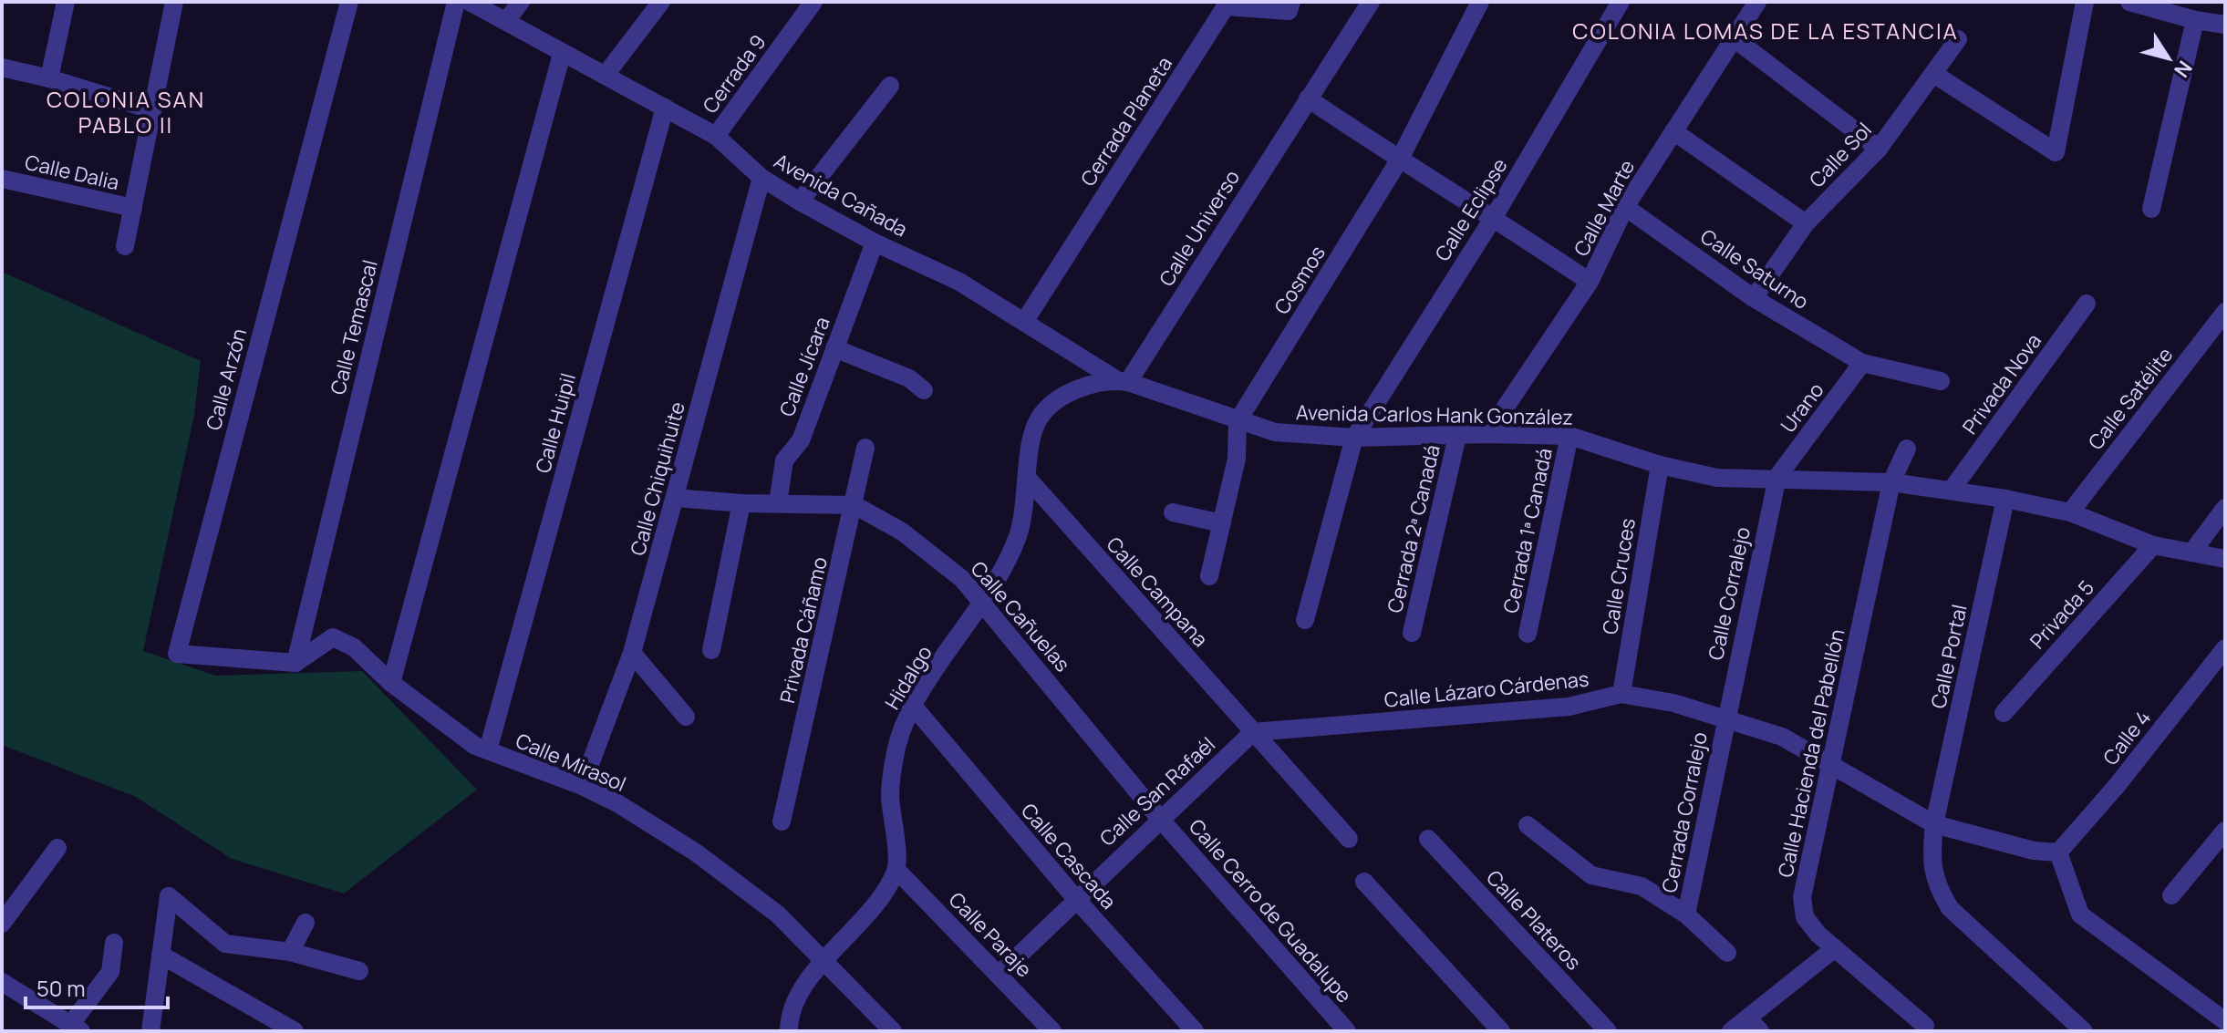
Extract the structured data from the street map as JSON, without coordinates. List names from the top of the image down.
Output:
{
  "streets": {
    "street": [
      "Cerrada 9",
      "Cerrada Planeta",
      "Calle Sol",
      "Calle Dalia",
      "Avenida Cañada",
      "Calle Marte",
      "Calle Eclipse",
      "Calle Universo",
      "Calle Saturno",
      "Cosmos",
      "Calle Temascal",
      "Calle Jícara",
      "Calle Arzón",
      "Privada Nova",
      "Calle Satélite",
      "Urano",
      "Avenida Carlos Hank González",
      "Calle Huipil",
      "Calle Chiquihuite",
      "Cerrada 2ª Canadá",
      "Cerrada 1ª Canadá",
      "Calle Cruces",
      "Calle Campana",
      "Calle Corralejo",
      "Privada 5",
      "Calle Cañuelas",
      "Privada Cáñamo",
      "Calle Portal",
      "Hidalgo",
      "Calle Lázaro Cárdenas",
      "Calle 4",
      "Calle Hacienda del Pabellón",
      "Calle Mirasol",
      "Calle San Rafaél",
      "Cerrada Corralejo",
      "Calle Cascada",
      "Calle Cerro de Guadalupe",
      "Calle Plateros",
      "Calle Paraje"
    ]
  },
  "crossings": [
    ["Cerrada 9", "Avenida Cañada"],
    ["Cerrada Planeta", "Avenida Cañada"],
    ["Calle Sol", "Calle Saturno"],
    ["Avenida Cañada", "Calle Universo"],
    ["Avenida Cañada", "Calle Jícara"],
    ["Avenida Cañada", "Avenida Carlos Hank González"],
    ["Avenida Cañada", "Calle Huipil"],
    ["Avenida Cañada", "Calle Chiquihuite"],
    ["Avenida Cañada", "Hidalgo"],
    ["Calle Marte", "Calle Saturno"],
    ["Calle Marte", "Avenida Carlos Hank González"],
    ["Calle Eclipse", "Avenida Carlos Hank González"],
    ["Calle Universo", "Avenida Carlos Hank González"],
    ["Calle Universo", "Hidalgo"],
    ["Calle Saturno", "Urano"],
    ["Cosmos", "Avenida Carlos Hank González"],
    ["Calle Temascal", "Calle Arzón"],
    ["Calle Temascal", "Calle Mirasol"],
    ["Calle Jícara", "Calle Cañuelas"],
    ["Calle Arzón", "Calle Mirasol"],
    ["Privada Nova", "Avenida Carlos Hank González"],
    ["Calle Satélite", "Avenida Carlos Hank González"],
    ["Urano", "Avenida Carlos Hank González"],
    ["Urano", "Calle Corralejo"],
    ["Avenida Carlos Hank González", "Cerrada 2ª Canadá"],
    ["Avenida Carlos Hank González", "Cerrada 1ª Canadá"],
    ["Avenida Carlos Hank González", "Calle Cruces"],
    ["Avenida Carlos Hank González", "Calle Corralejo"],
    ["Avenida Carlos Hank González", "Privada 5"],
    ["Avenida Carlos Hank González", "Calle Portal"],
    ["Avenida Carlos Hank González", "Hidalgo"],
    ["Avenida Carlos Hank González", "Calle Hacienda del Pabellón"],
    ["Calle Huipil", "Calle Mirasol"],
    ["Calle Chiquihuite", "Calle Cañuelas"],
    ["Calle Chiquihuite", "Calle Mirasol"],
    ["Calle Cruces", "Calle Lázaro Cárdenas"],
    ["Calle Campana", "Hidalgo"],
    ["Calle Campana", "Calle Lázaro Cárdenas"],
    ["Calle Campana", "Calle San Rafaél"],
    ["Calle Corralejo", "Calle Lázaro Cárdenas"],
    ["Calle Corralejo", "Cerrada Corralejo"],
    ["Calle Cañuelas", "Privada Cáñamo"],
    ["Calle Cañuelas", "Hidalgo"],
    ["Calle Cañuelas", "Calle San Rafaél"],
    ["Calle Cañuelas", "Calle Cerro de Guadalupe"],
    ["Calle Portal", "Calle Lázaro Cárdenas"],
    ["Hidalgo", "Calle Cascada"],
    ["Hidalgo", "Calle Paraje"],
    ["Calle Lázaro Cárdenas", "Calle 4"],
    ["Calle Lázaro Cárdenas", "Calle Hacienda del Pabellón"],
    ["Calle Lázaro Cárdenas", "Calle San Rafaél"],
    ["Calle Lázaro Cárdenas", "Cerrada Corralejo"],
    ["Calle San Rafaél", "Calle Cascada"],
    ["Calle San Rafaél", "Calle Cerro de Guadalupe"],
    ["Calle San Rafaél", "Calle Paraje"]
  ],
  "districts": ["COLONIA LOMAS DE LA ESTANCIA", "COLONIA SAN PABLO II"],
  "scale_bar": "50 m",
  "north": "bottom right"
}
